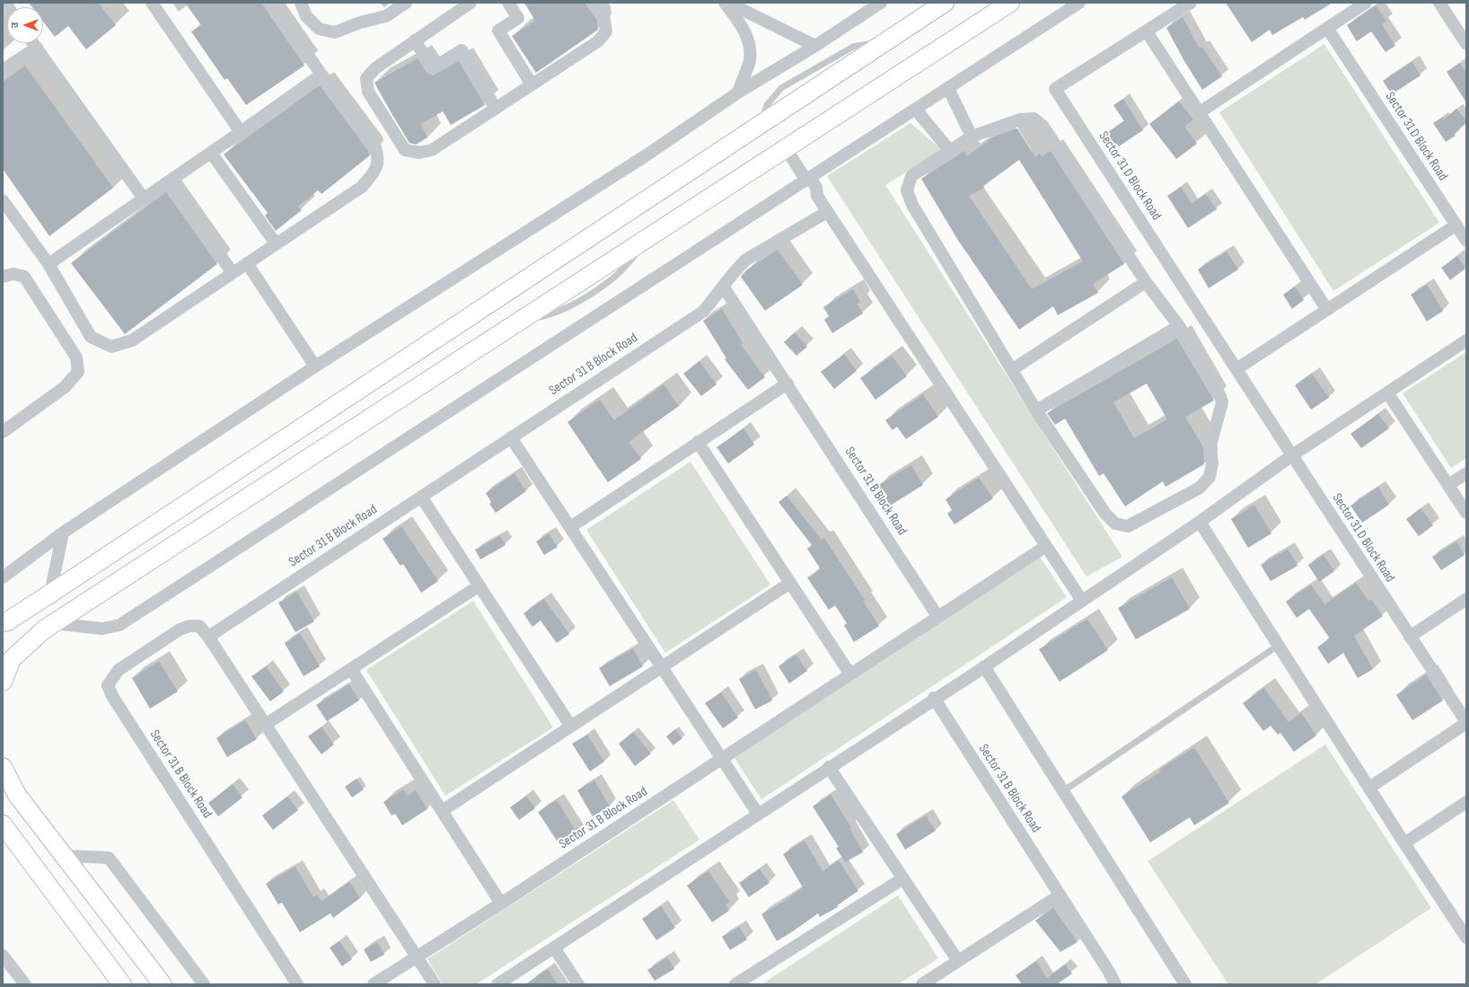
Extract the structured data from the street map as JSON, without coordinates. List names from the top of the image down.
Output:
{
  "streets": {
    "street": ["Sector 31 D Block Road", "Sector 31 B Block Road"]
  },
  "north": "left"
}
